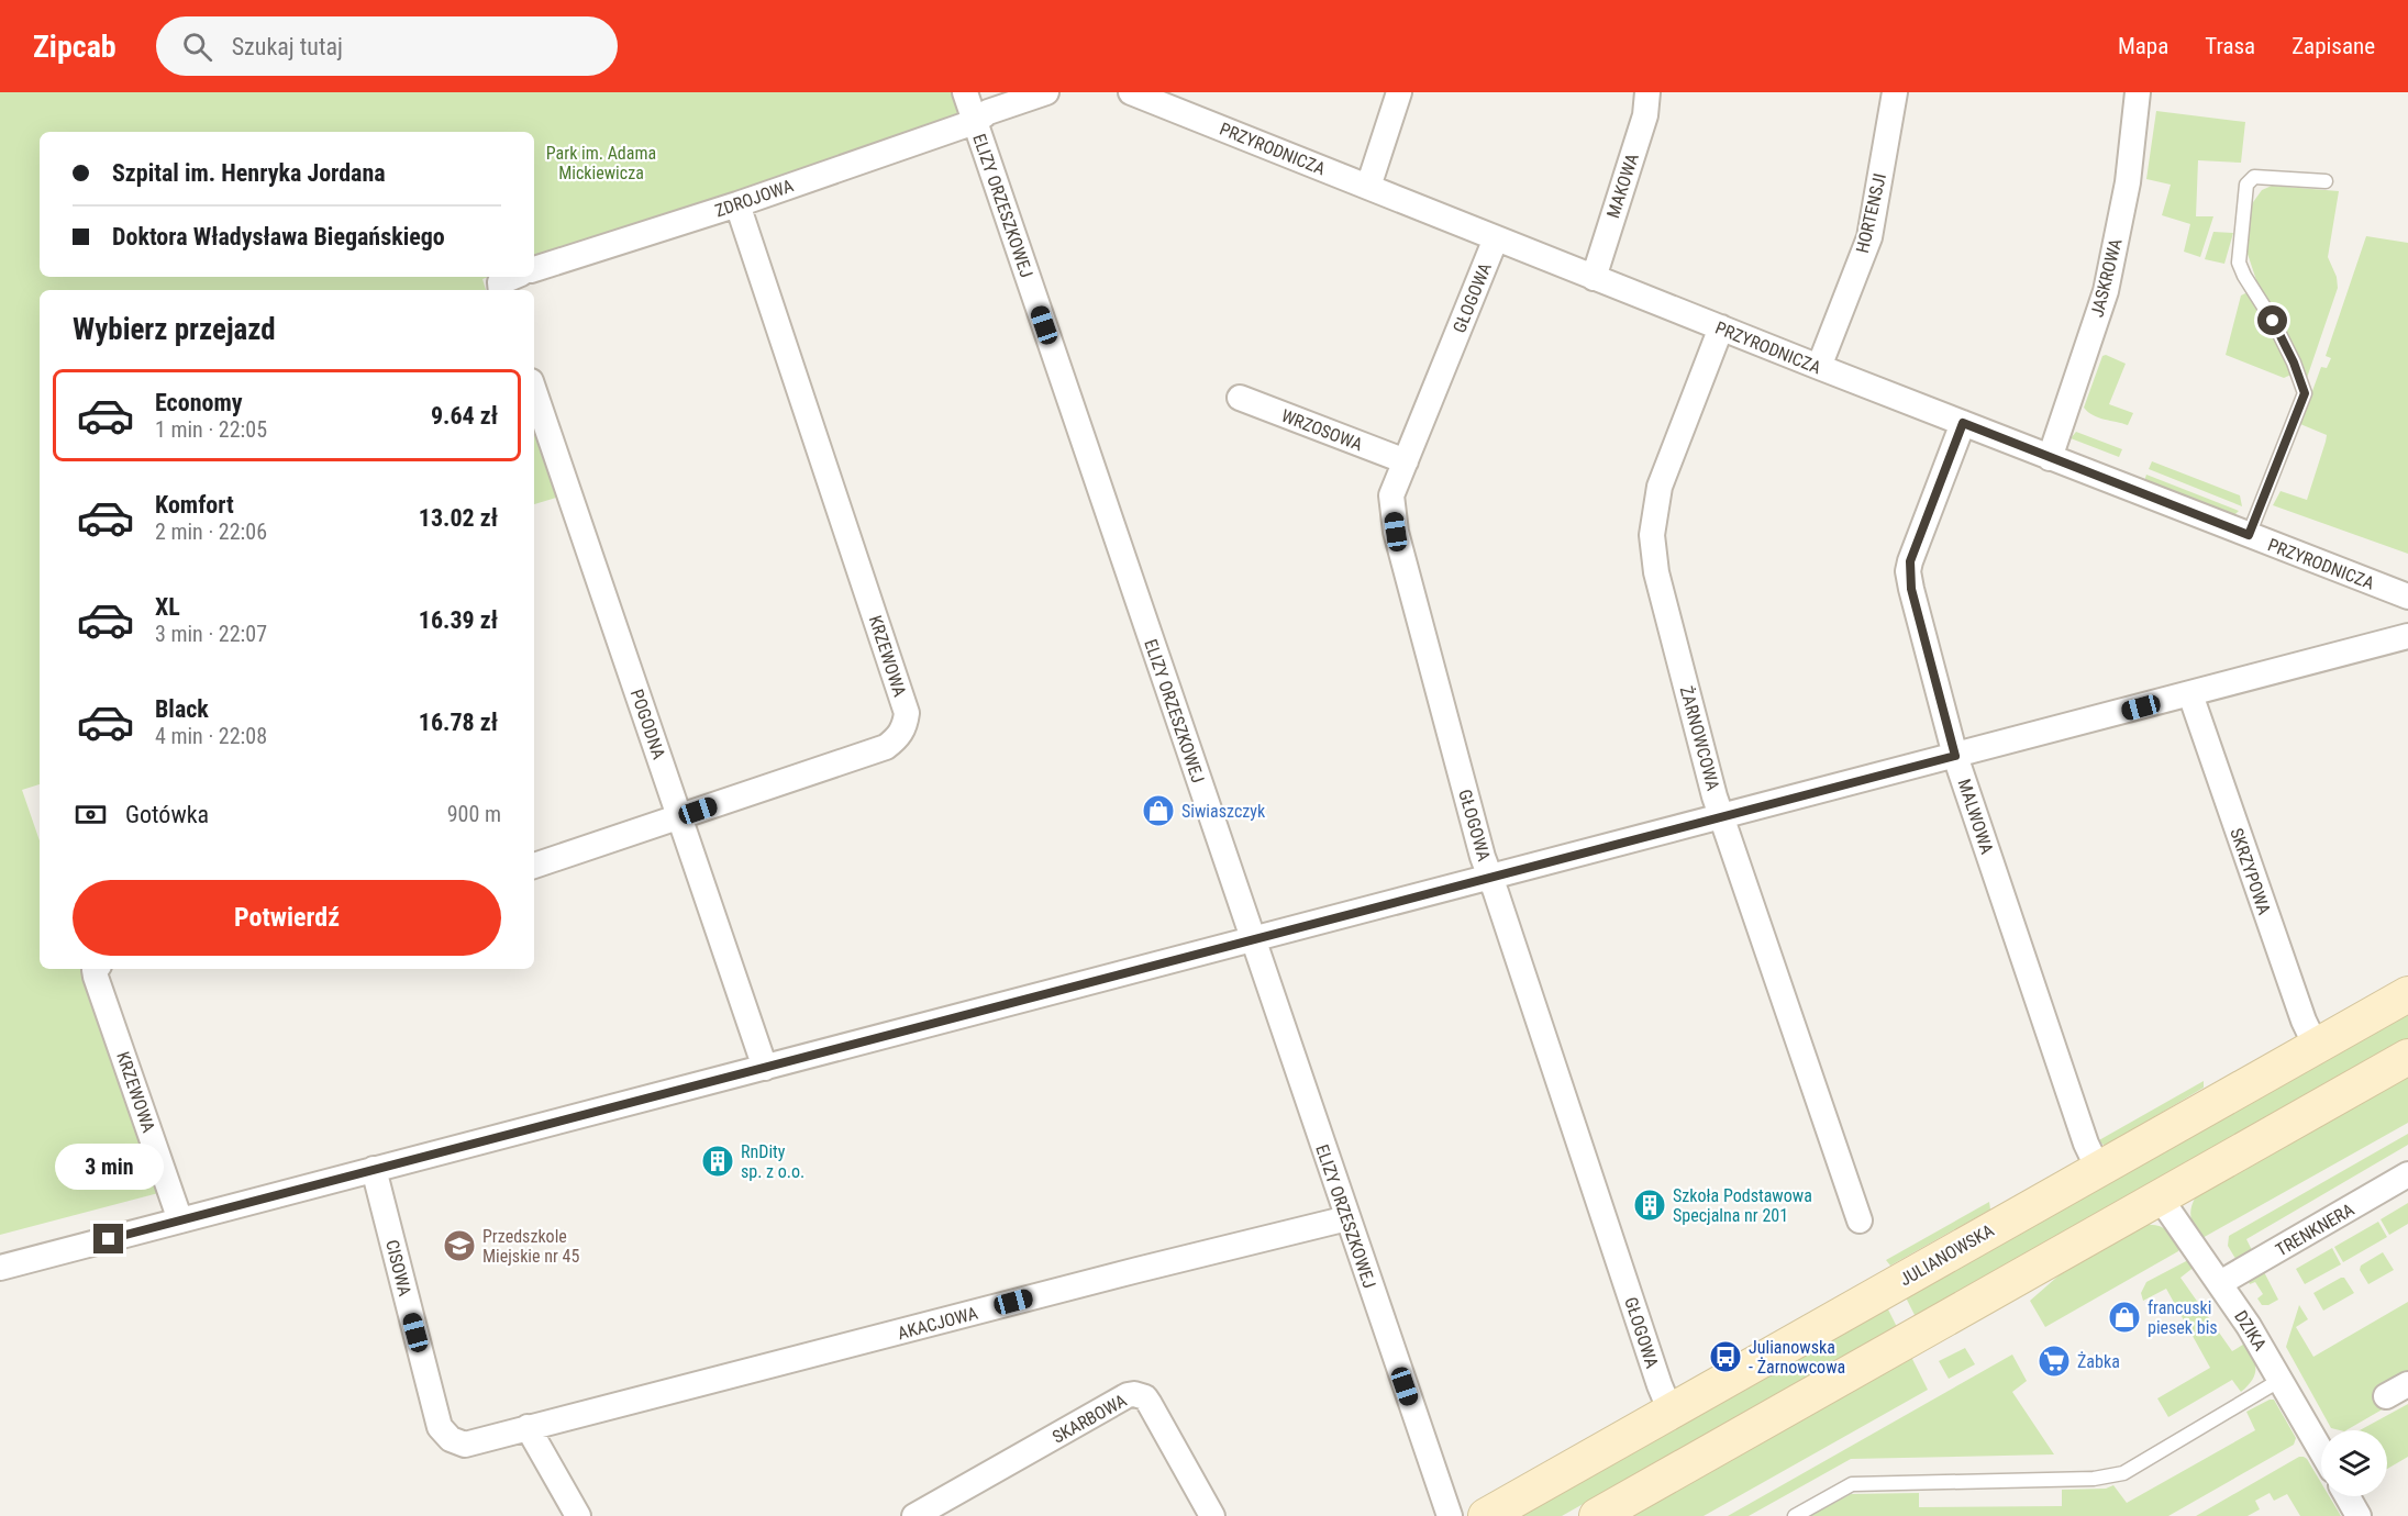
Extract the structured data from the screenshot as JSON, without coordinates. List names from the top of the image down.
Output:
{
  "streets": {
    "main road": ["JULIANOWSKA"],
    "street": [
      "PRZYRODNICZA",
      "MAKOWA",
      "ZDROJOWA",
      "ELIZY ORZESZKOWEJ",
      "HORTENSJI",
      "JASKROWA",
      "GŁOGOWA",
      "WRZOSOWA",
      "KRZEWOWA",
      "POGODNA",
      "ŻARNOWCOWA",
      "MALWOWA",
      "SKRZYPOWA",
      "TRENKNERA",
      "CISOWA",
      "AKACJOWA",
      "DZIKA",
      "SKARBOWA"
    ]
  },
  "crossings": [
    ["PRZYRODNICZA", "MAKOWA"],
    ["PRZYRODNICZA", "HORTENSJI"],
    ["PRZYRODNICZA", "JASKROWA"],
    ["PRZYRODNICZA", "GŁOGOWA"],
    ["PRZYRODNICZA", "ŻARNOWCOWA"],
    ["PRZYRODNICZA", "MALWOWA"],
    ["ZDROJOWA", "ELIZY ORZESZKOWEJ"],
    ["ZDROJOWA", "KRZEWOWA"],
    ["ELIZY ORZESZKOWEJ", "AKACJOWA"],
    ["GŁOGOWA", "WRZOSOWA"],
    ["GŁOGOWA", "JULIANOWSKA"],
    ["KRZEWOWA", "POGODNA"],
    ["MALWOWA", "JULIANOWSKA"],
    ["SKRZYPOWA", "JULIANOWSKA"],
    ["TRENKNERA", "DZIKA"],
    ["CISOWA", "AKACJOWA"]
  ],
  "parks": ["Park im. Adama Mickiewicza"],
  "places": {
    "shop": ["Siwiaszczyk", "francuski piesek bis"],
    "building": ["RnDity sp. z o.o.", "Szkoła Podstawowa Specjalna nr 201"],
    "school or university": ["Przedszkole Miejskie nr 45"],
    "bus stop": ["Julianowska - Żarnowcowa"],
    "supermarket": ["Żabka"]
  },
  "page": {
    "header": "Zipcab",
    "search": "Szukaj tutaj",
    "nav": ["Mapa", "Trasa", "Zapisane"],
    "banner": ["Szpital im. Henryka Jordana", "Doktora Władysława Biegańskiego"],
    "heading": "Wybierz przejazd",
    "list": [
      {
        "name": "Economy",
        "note": "1 min · 22:05",
        "value": "9.64 zł"
      },
      {
        "name": "Komfort",
        "note": "2 min · 22:06",
        "value": "13.02 zł"
      },
      {
        "name": "XL",
        "note": "3 min · 22:07",
        "value": "16.39 zł"
      },
      {
        "name": "Black",
        "note": "4 min · 22:08",
        "value": "16.78 zł"
      }
    ],
    "pay": ["Gotówka", "900 m"],
    "buttons": "Potwierdź",
    "bubble": "3 min"
  }
}
